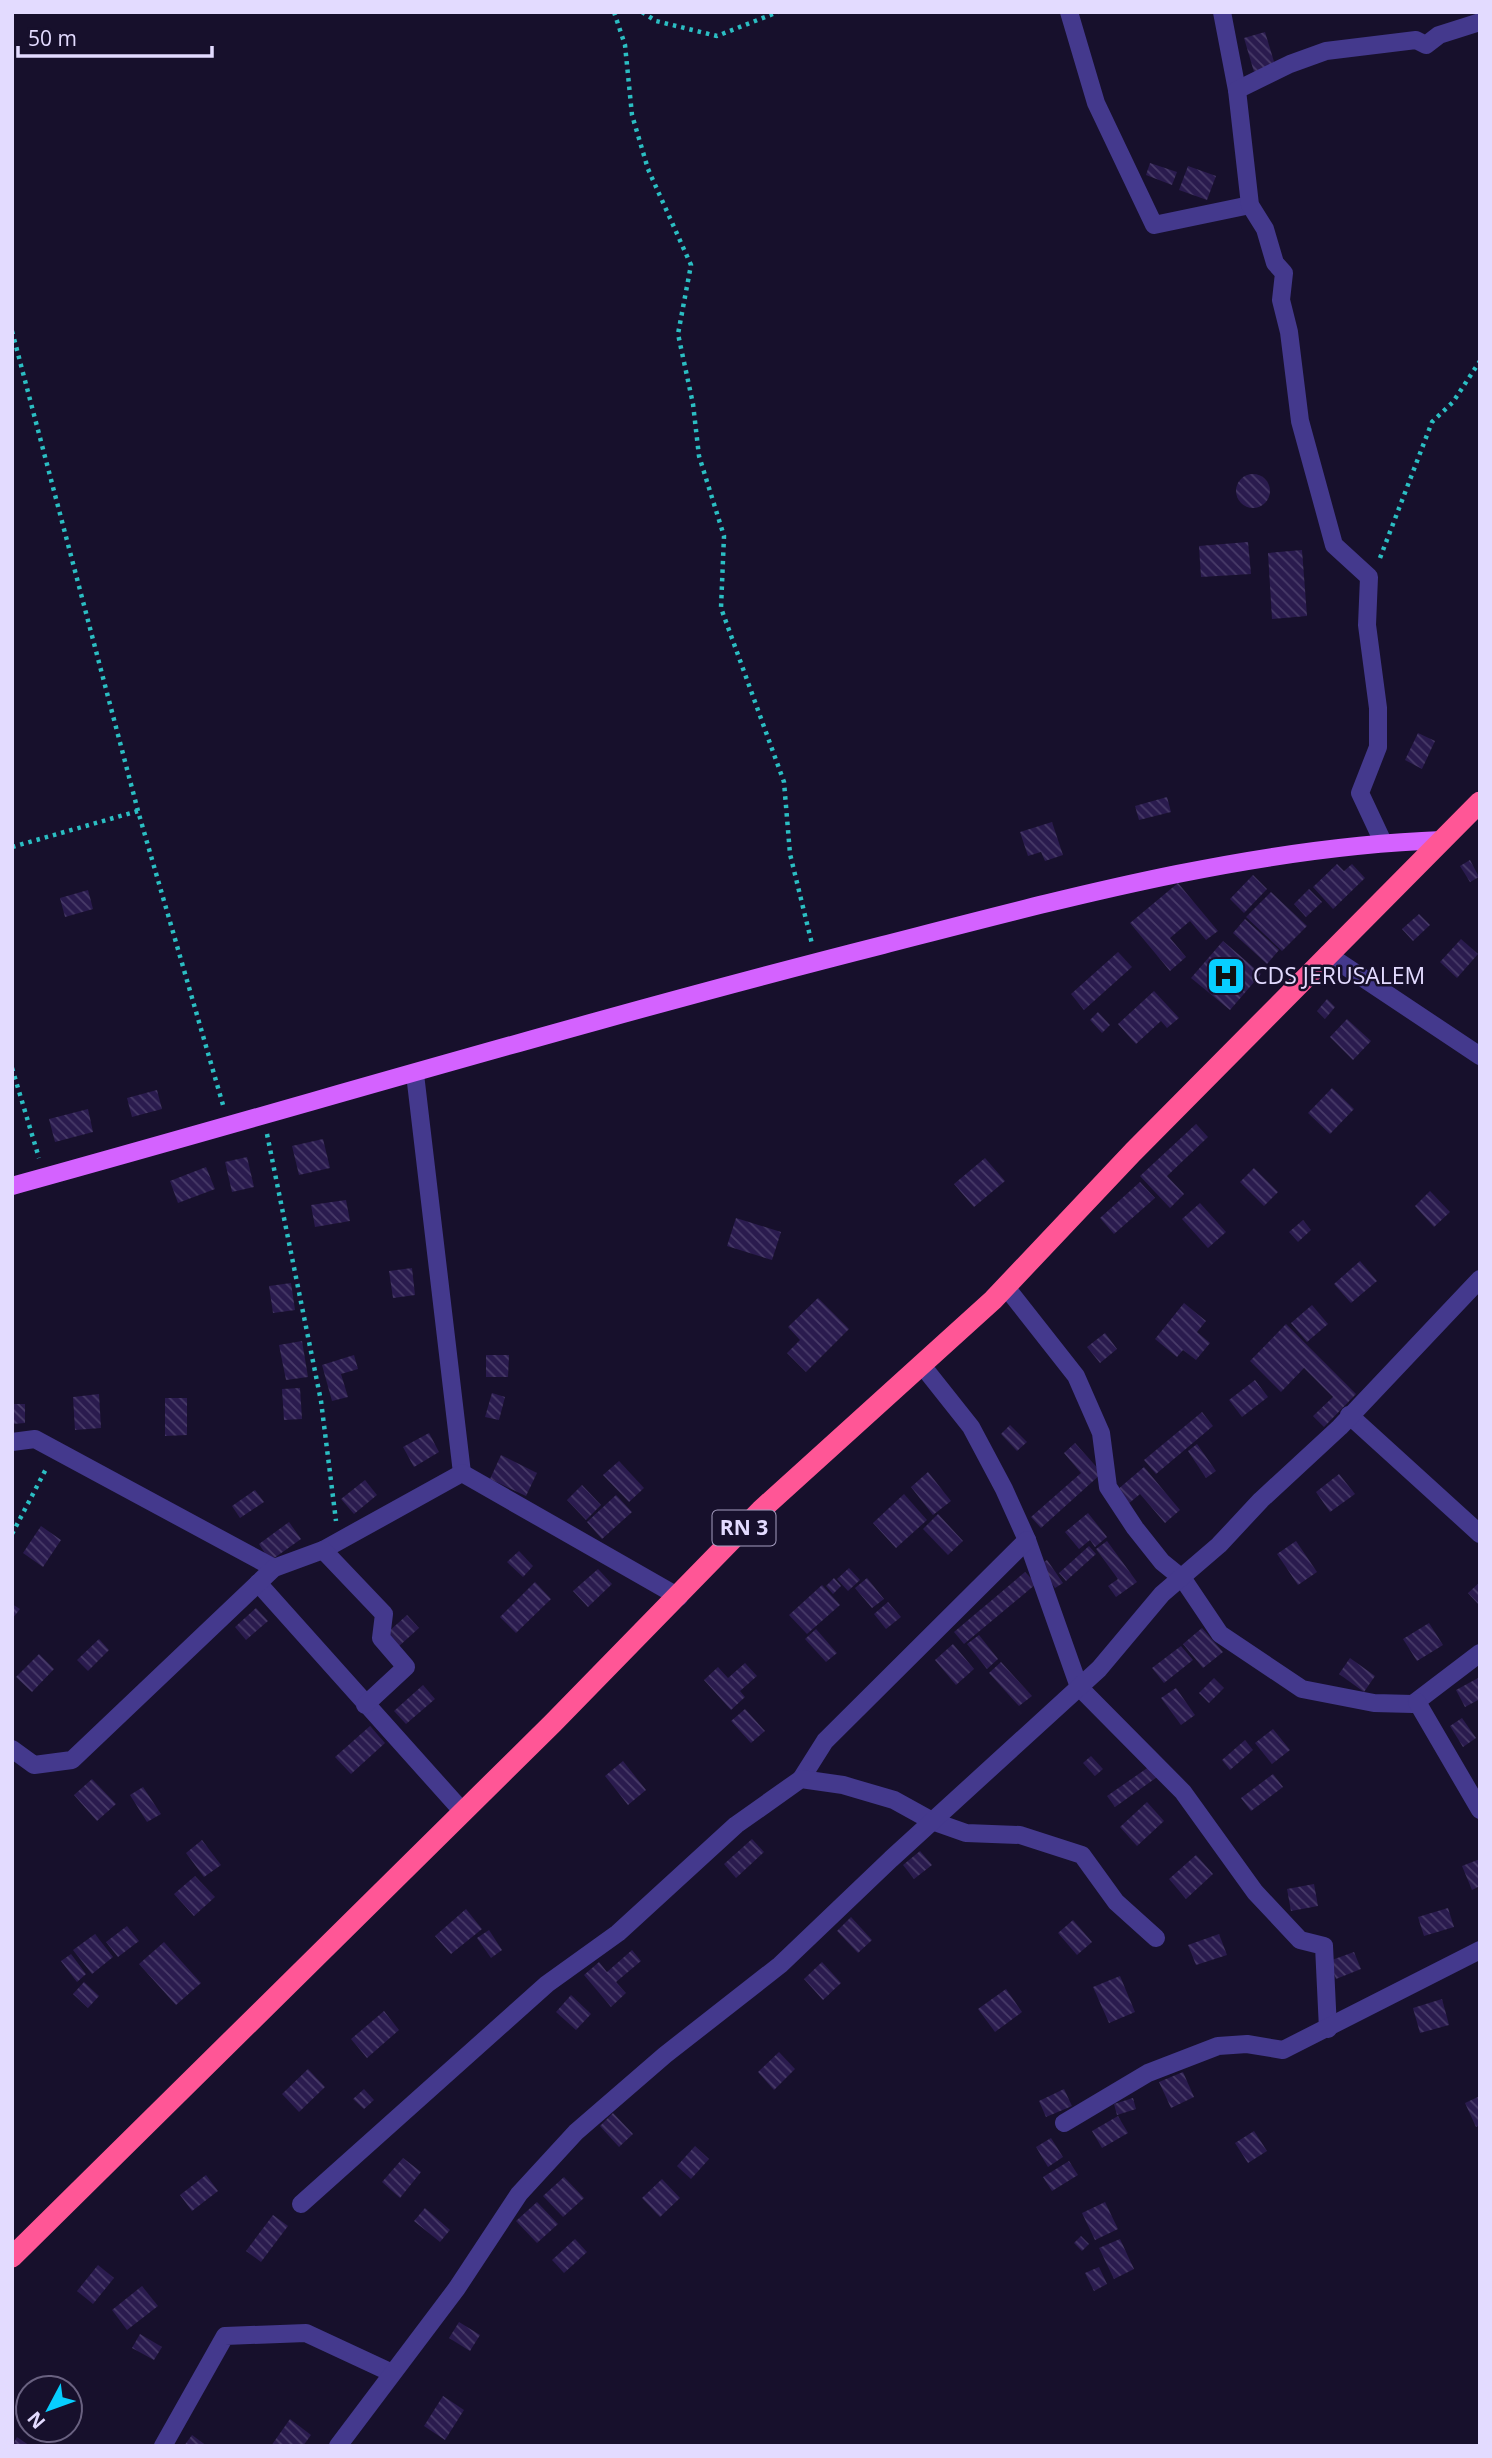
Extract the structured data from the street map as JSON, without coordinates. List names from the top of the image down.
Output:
{
  "streets": {
    "highway": ["RN 3"]
  },
  "places": {
    "hospital": ["CDS JERUSALEM"]
  },
  "scale_bar": "50 m",
  "north": "bottom left"
}
